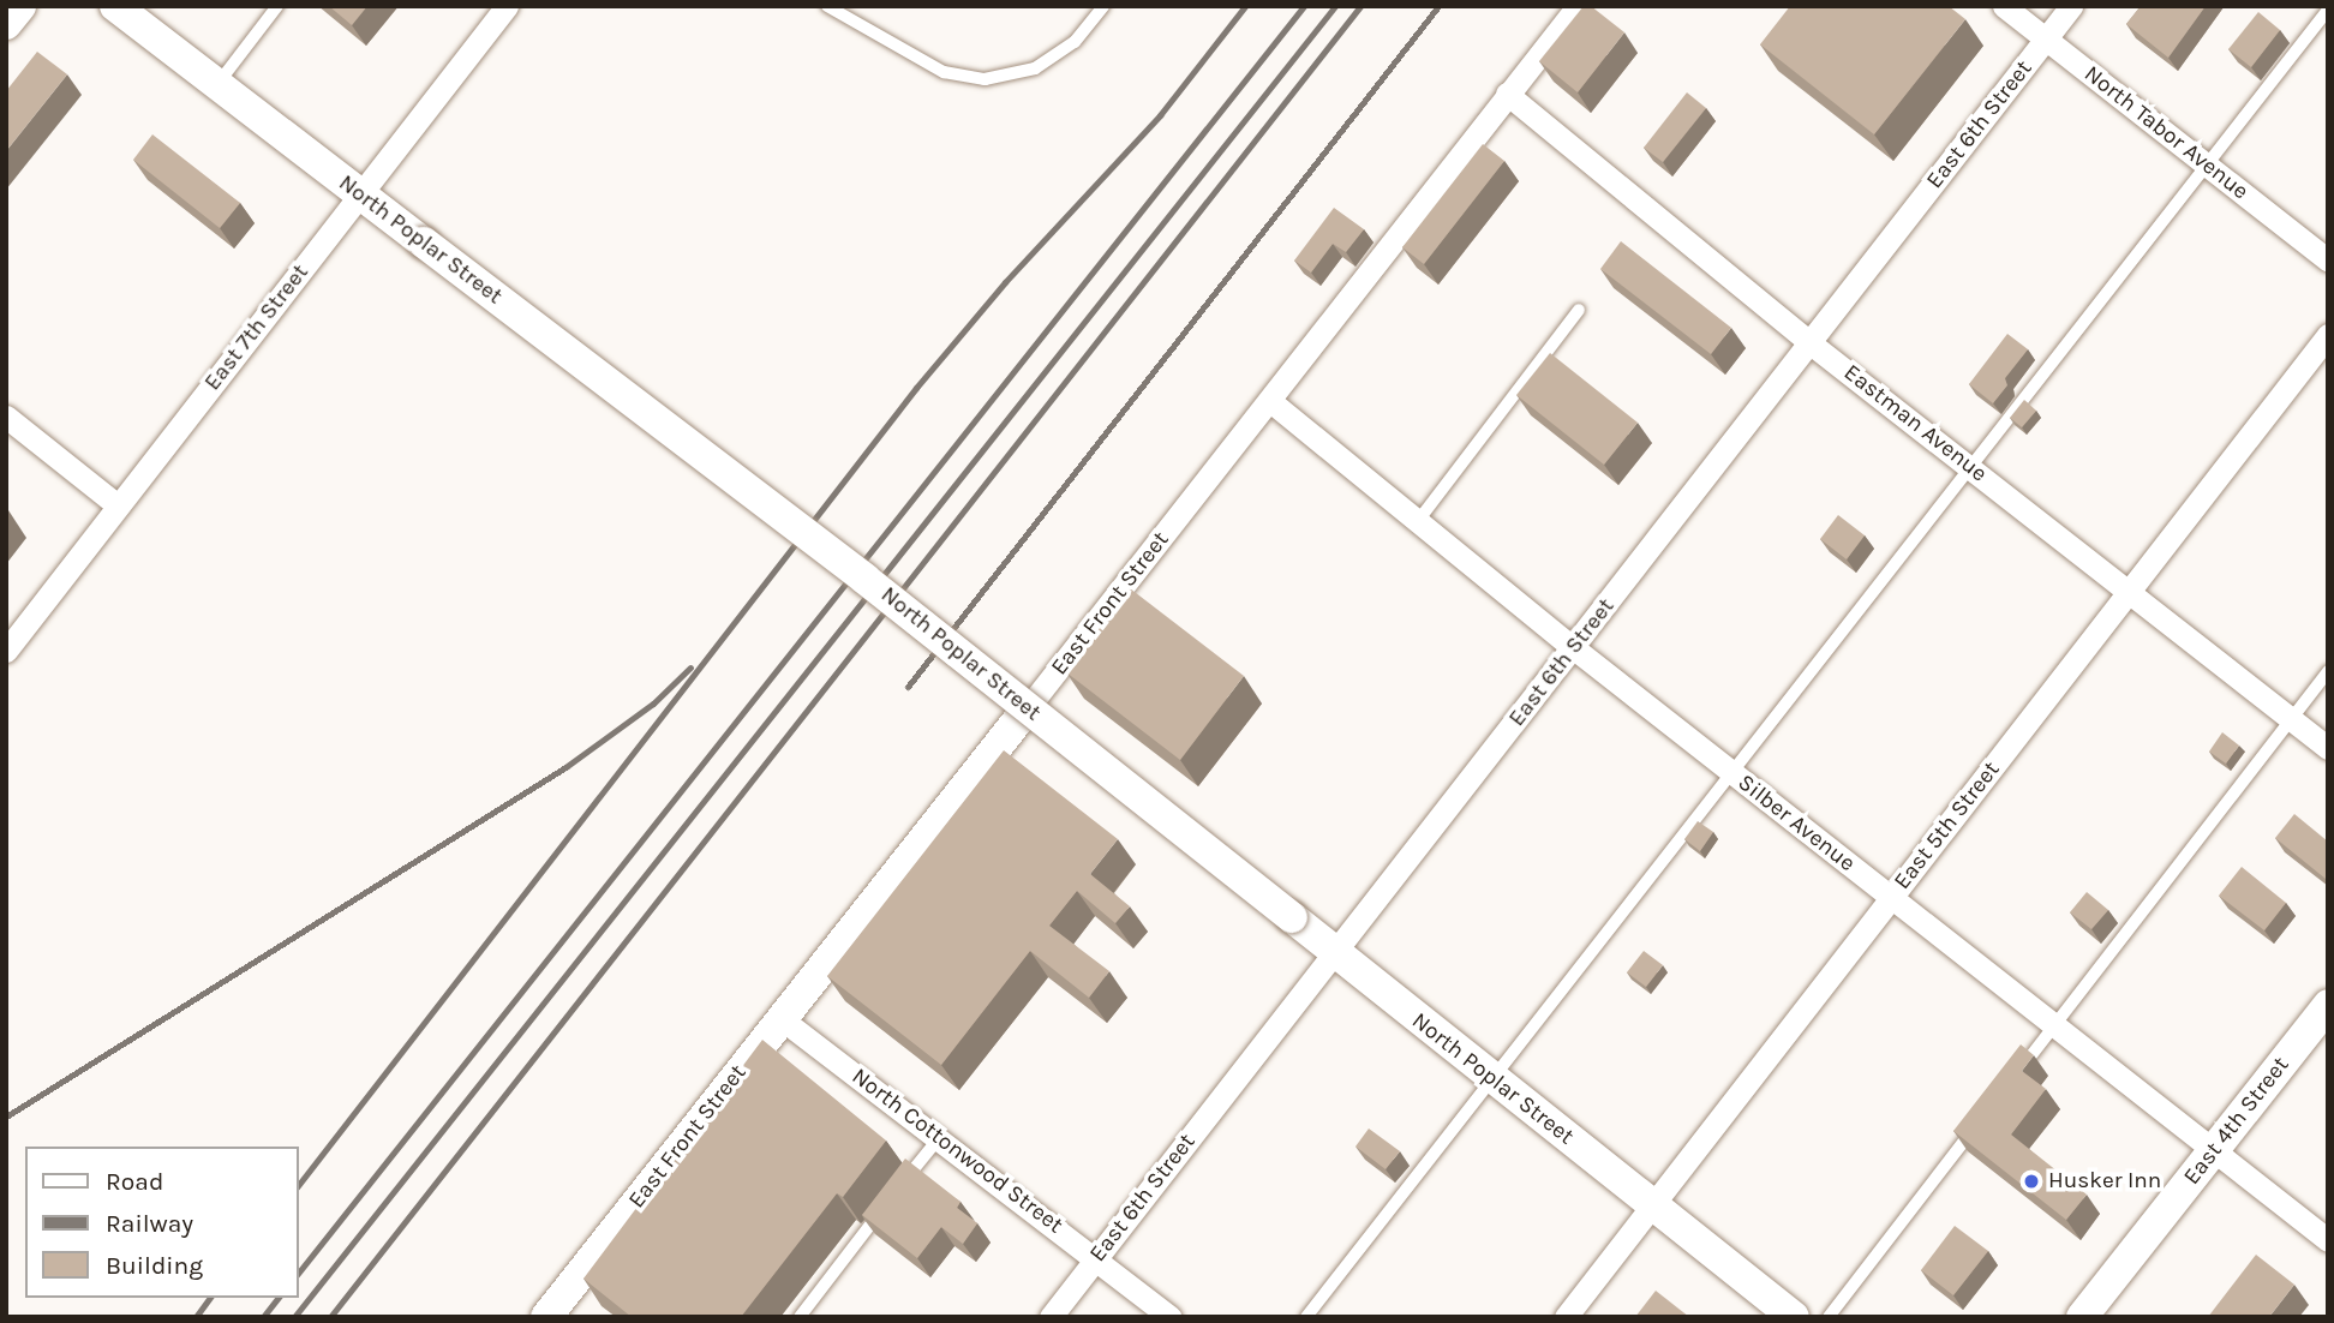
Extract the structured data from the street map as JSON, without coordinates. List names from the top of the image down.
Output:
{
  "streets": {
    "main road": ["North Poplar Street", "East Front Street", "East 4th Street"],
    "street": [
      "East 6th Street",
      "North Tabor Avenue",
      "East 7th Street",
      "Eastman Avenue",
      "Silber Avenue",
      "East 5th Street",
      "North Cottonwood Street"
    ]
  },
  "crossings": [
    ["East 6th Street", "North Tabor Avenue"],
    ["East 6th Street", "North Poplar Street"],
    ["East 6th Street", "Eastman Avenue"],
    ["East 6th Street", "Silber Avenue"],
    ["East 6th Street", "North Cottonwood Street"],
    ["North Poplar Street", "East 7th Street"],
    ["North Poplar Street", "East 5th Street"],
    ["Eastman Avenue", "East Front Street"],
    ["Eastman Avenue", "East 5th Street"],
    ["East Front Street", "Silber Avenue"],
    ["East Front Street", "North Cottonwood Street"],
    ["Silber Avenue", "East 5th Street"],
    ["Silber Avenue", "East 4th Street"]
  ],
  "places": ["Husker Inn"],
  "legend": ["Road", "Railway", "Building"]
}
